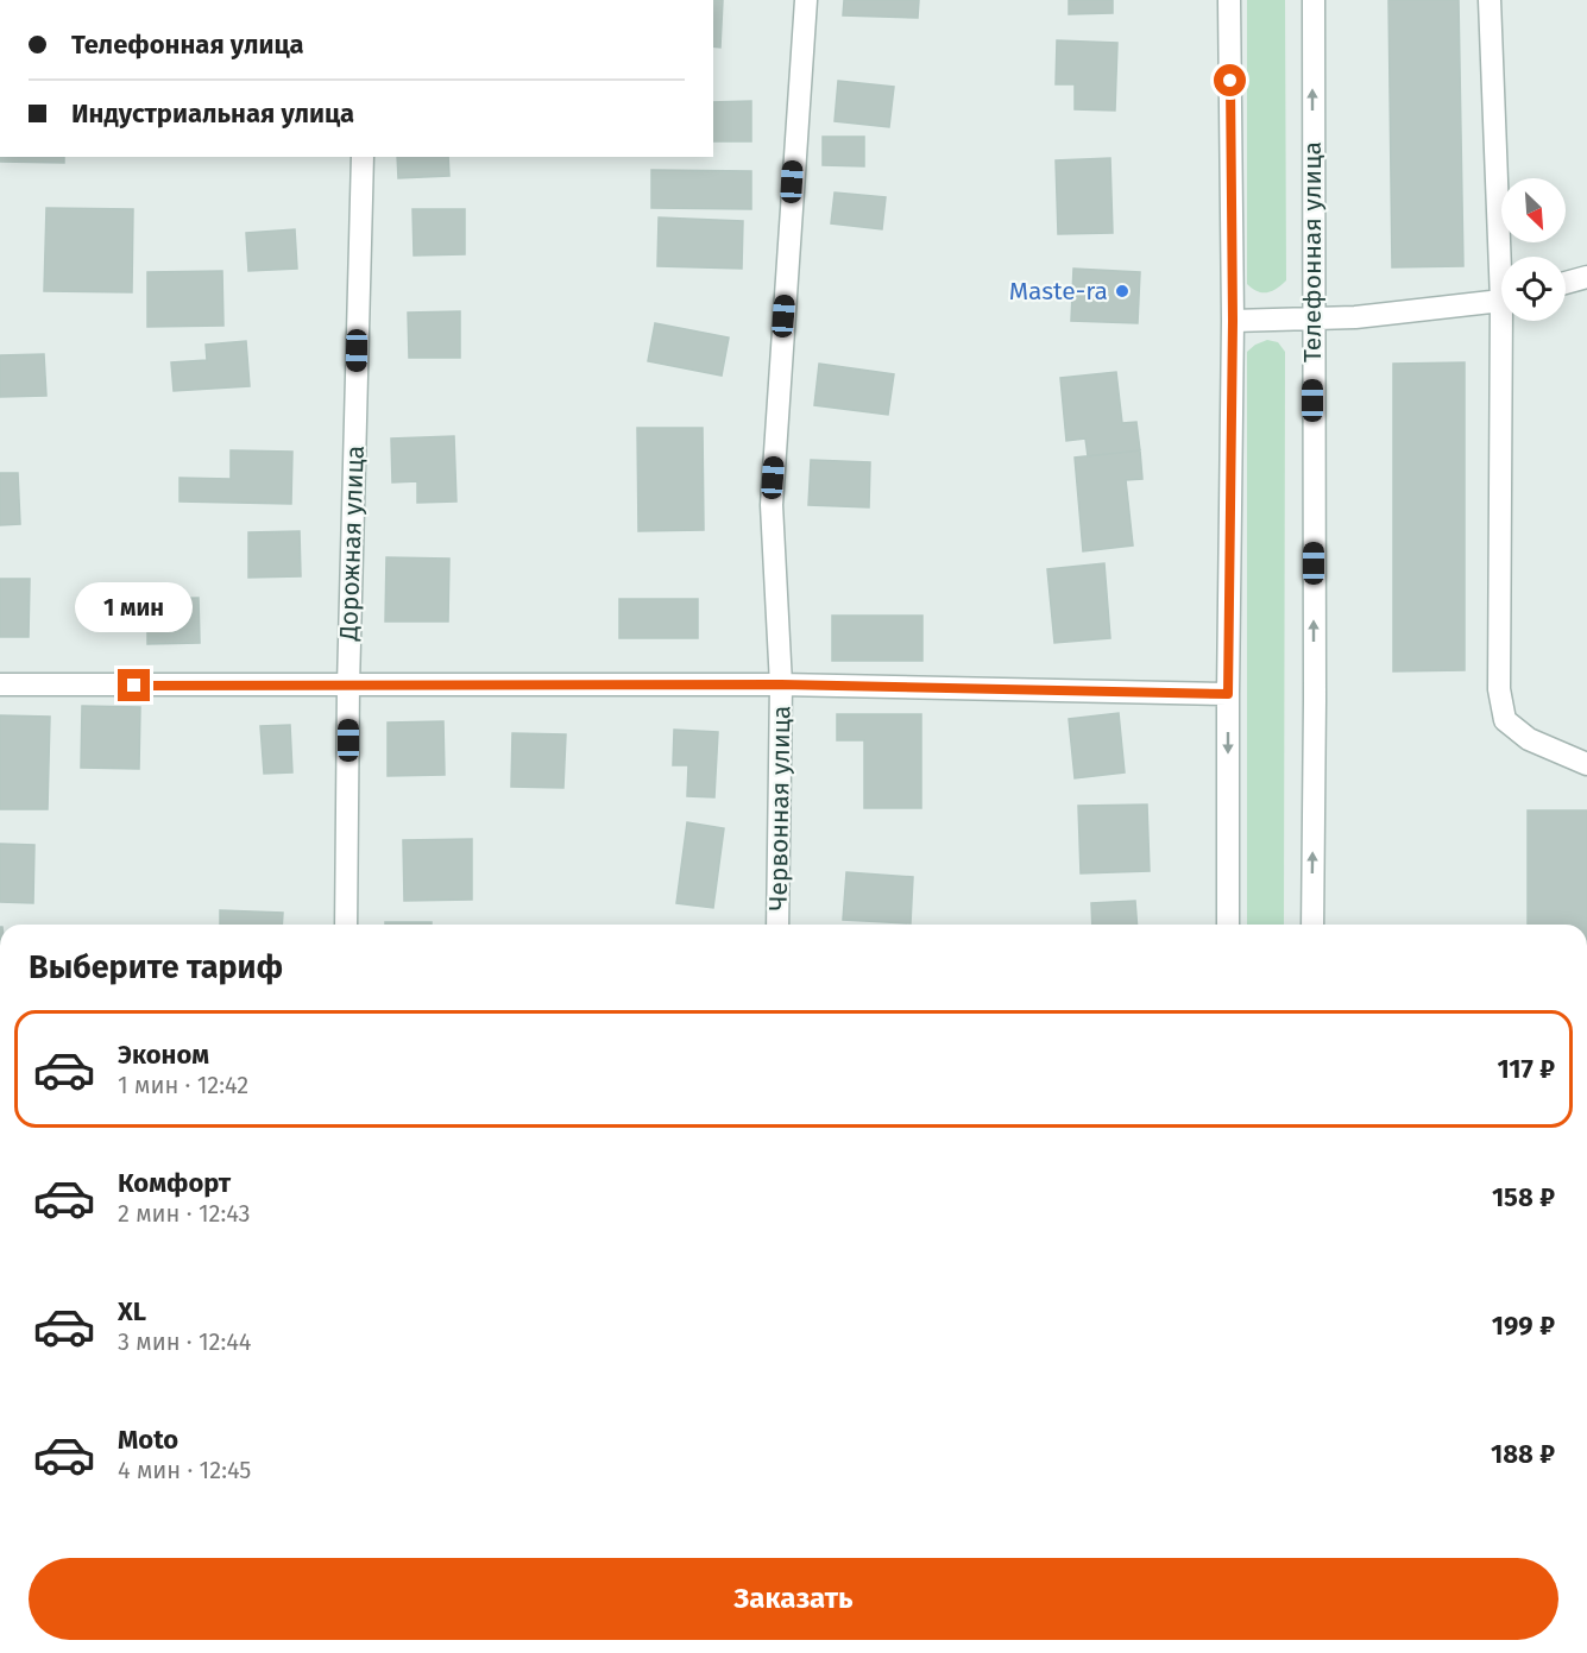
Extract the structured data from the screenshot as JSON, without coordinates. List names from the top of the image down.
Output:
{
  "streets": {
    "street": ["Телефонная улица", "Дорожная улица", "Червонная улица"]
  },
  "places": ["Maste-ra"],
  "north": "bottom right",
  "page": {
    "banner": ["Телефонная улица", "Индустриальная улица"],
    "bubble": "1 мин",
    "heading": "Выберите тариф",
    "list": [
      {
        "name": "Эконом",
        "note": "1 мин · 12:42",
        "value": "117 ₽"
      },
      {
        "name": "Комфорт",
        "note": "2 мин · 12:43",
        "value": "158 ₽"
      },
      {
        "name": "XL",
        "note": "3 мин · 12:44",
        "value": "199 ₽"
      },
      {
        "name": "Moto",
        "note": "4 мин · 12:45",
        "value": "188 ₽"
      }
    ],
    "buttons": "Заказать"
  }
}
